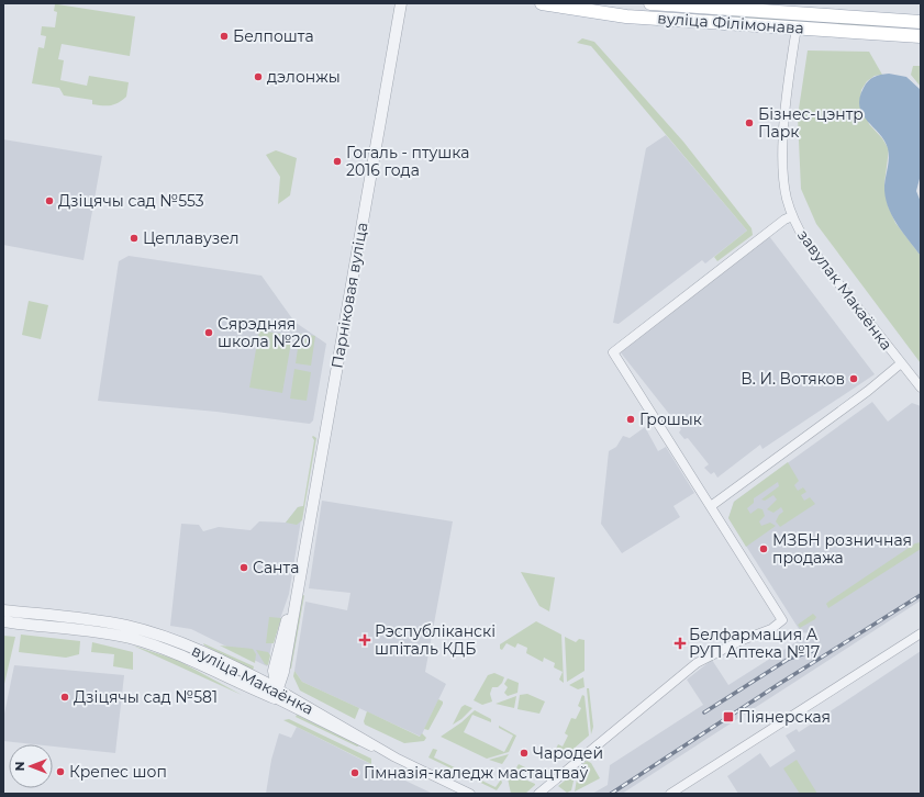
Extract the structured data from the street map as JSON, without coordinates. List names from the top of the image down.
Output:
{
  "streets": {
    "main road": ["вуліца Філімонава"],
    "street": ["завулак Макаёнка", "Парніковая вуліца", "вуліца Макаёнка"]
  },
  "crossings": [
    ["вуліца Філімонава", "завулак Макаёнка"],
    ["Парніковая вуліца", "вуліца Макаёнка"]
  ],
  "places": {
    "other": [
      "Белпошта",
      "дэлонжы",
      "Бізнес-цэнтр Парк",
      "Гогаль - птушка 2016 года",
      "Дзіцячы сад №553",
      "Цеплавузел",
      "Сярэдняя школа №20",
      "В. И. Вотяков",
      "Грошык",
      "МЗБН розничная продажа",
      "Санта",
      "Дзіцячы сад №581",
      "Чародей",
      "Крепес шоп",
      "Гімназія-каледж мастацтваў"
    ],
    "health": ["Рэспубліканскі шпіталь КДБ", "Белфармация А РУП Аптека №17"],
    "transit": ["Піянерская"]
  },
  "north": "left"
}
